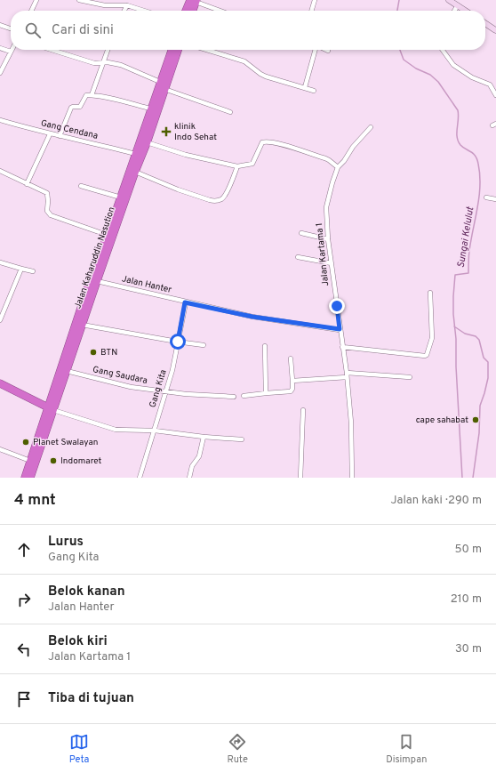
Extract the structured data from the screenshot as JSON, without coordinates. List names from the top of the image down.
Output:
{
  "streets": {
    "highway": ["Jalan Kaharuddin Nasution"],
    "street": [
      "Gang Cendana",
      "Jalan Kartama 1",
      "Jalan Hanter",
      "Gang Saudara",
      "Gang Kita"
    ]
  },
  "crossings": [
    ["Gang Cendana", "Jalan Kaharuddin Nasution"],
    ["Jalan Kartama 1", "Jalan Hanter"],
    ["Jalan Kaharuddin Nasution", "Jalan Hanter"],
    ["Jalan Kaharuddin Nasution", "Gang Saudara"],
    ["Jalan Hanter", "Gang Kita"],
    ["Gang Saudara", "Gang Kita"]
  ],
  "water": ["Sungai Kelulut"],
  "places": {
    "health": ["klinik Indo Sehat"],
    "other": [
      "BTN",
      "cape sahabat",
      "Planet Swalayan",
      "Indomaret"
    ]
  },
  "page": {
    "search": "Cari di sini",
    "heading": ["4 mnt", "Jalan kaki · 290 m"],
    "list": [
      ["Lurus", "Gang Kita", "50 m"],
      ["Belok kanan", "Jalan Hanter", "210 m"],
      ["Belok kiri", "Jalan Kartama 1", "30 m"],
      "Tiba di tujuan"
    ],
    "nav": ["Peta", "Rute", "Disimpan"]
  }
}
